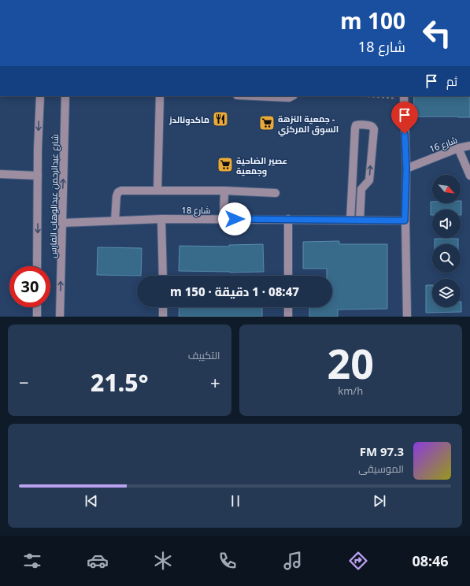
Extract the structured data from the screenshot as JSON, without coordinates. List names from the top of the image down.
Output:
{
  "streets": {
    "street": ["شارع 16", "شارع عبدالرحمن عبدالوهاب الفارس", "شارع 18"]
  },
  "crossings": [
    ["شارع عبدالرحمن عبدالوهاب الفارس", "شارع 18"]
  ],
  "places": {
    "restaurant": ["ماكدونالدز"],
    "supermarket": ["جمعية النزهة - السوق المركزي", "عصير الضاحية وجمعية"]
  },
  "north": "bottom right",
  "page": {
    "turn": ["100 m", "شارع 18"],
    "then": "ثم",
    "limit": "30",
    "trip": "08:47 · 1 دقيقة · 150 m",
    "tile": [
      ["20", "km/h"],
      "التكييف"
    ],
    "heat": ["−", "21.5°", "+"],
    "song": ["97.3 FM", "الموسيقى"],
    "tabs": "08:46"
  }
}
